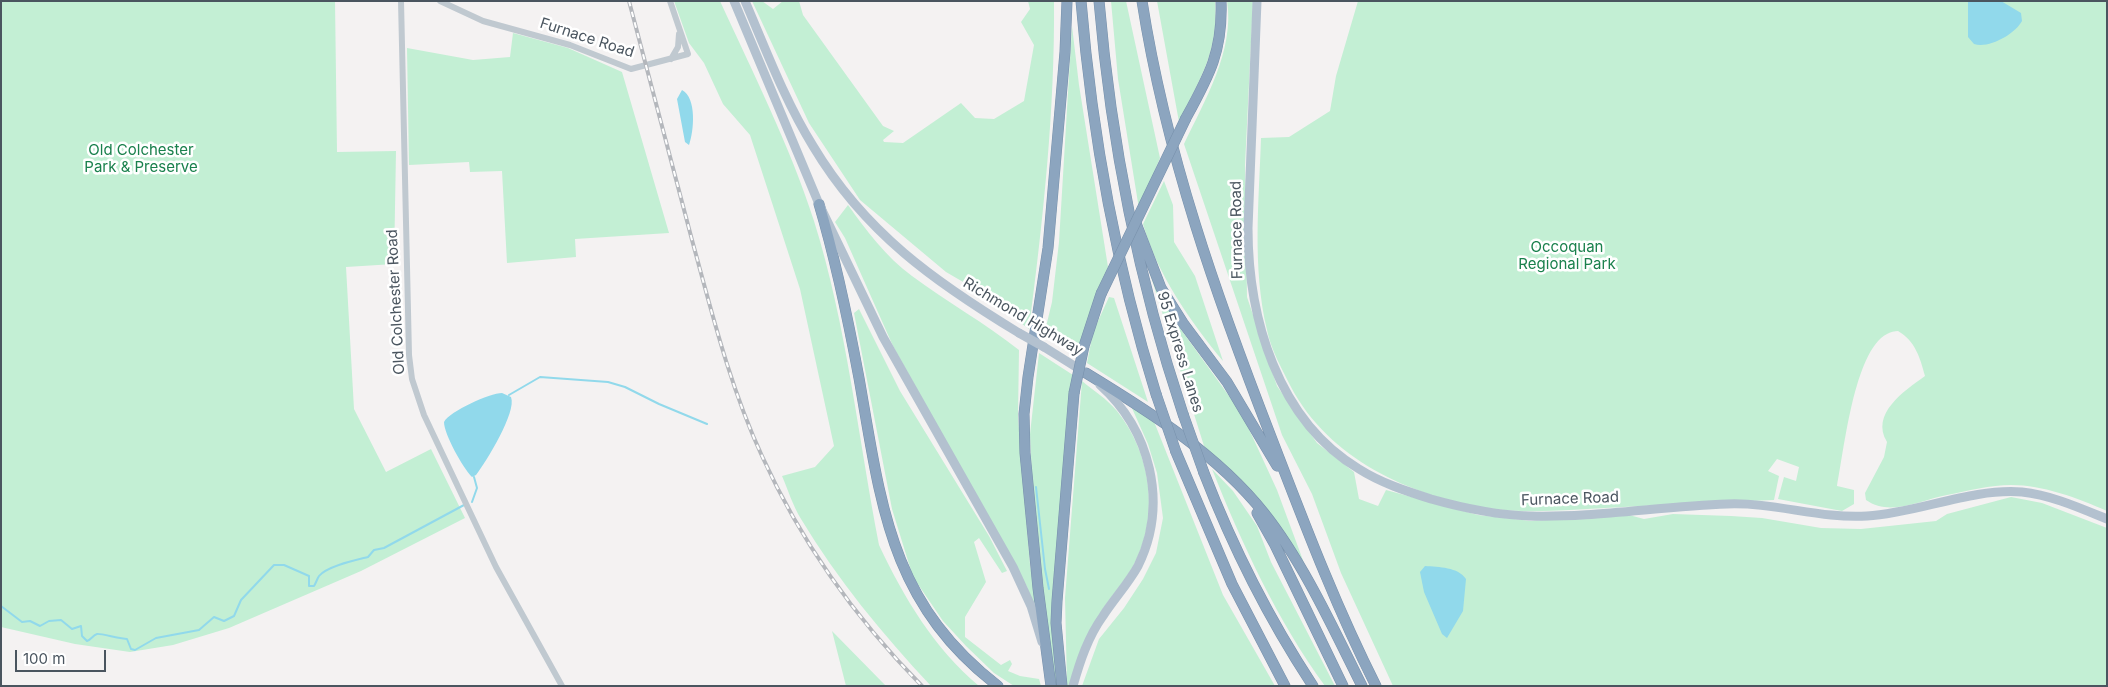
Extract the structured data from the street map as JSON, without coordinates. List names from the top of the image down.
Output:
{
  "streets": {
    "highway": ["95 Express Lanes"],
    "main road": ["Furnace Road", "Richmond Highway"],
    "street": ["Old Colchester Road"]
  },
  "parks": ["Old Colchester Park & Preserve", "Occoquan Regional Park"],
  "scale_bar": "100 m"
}
